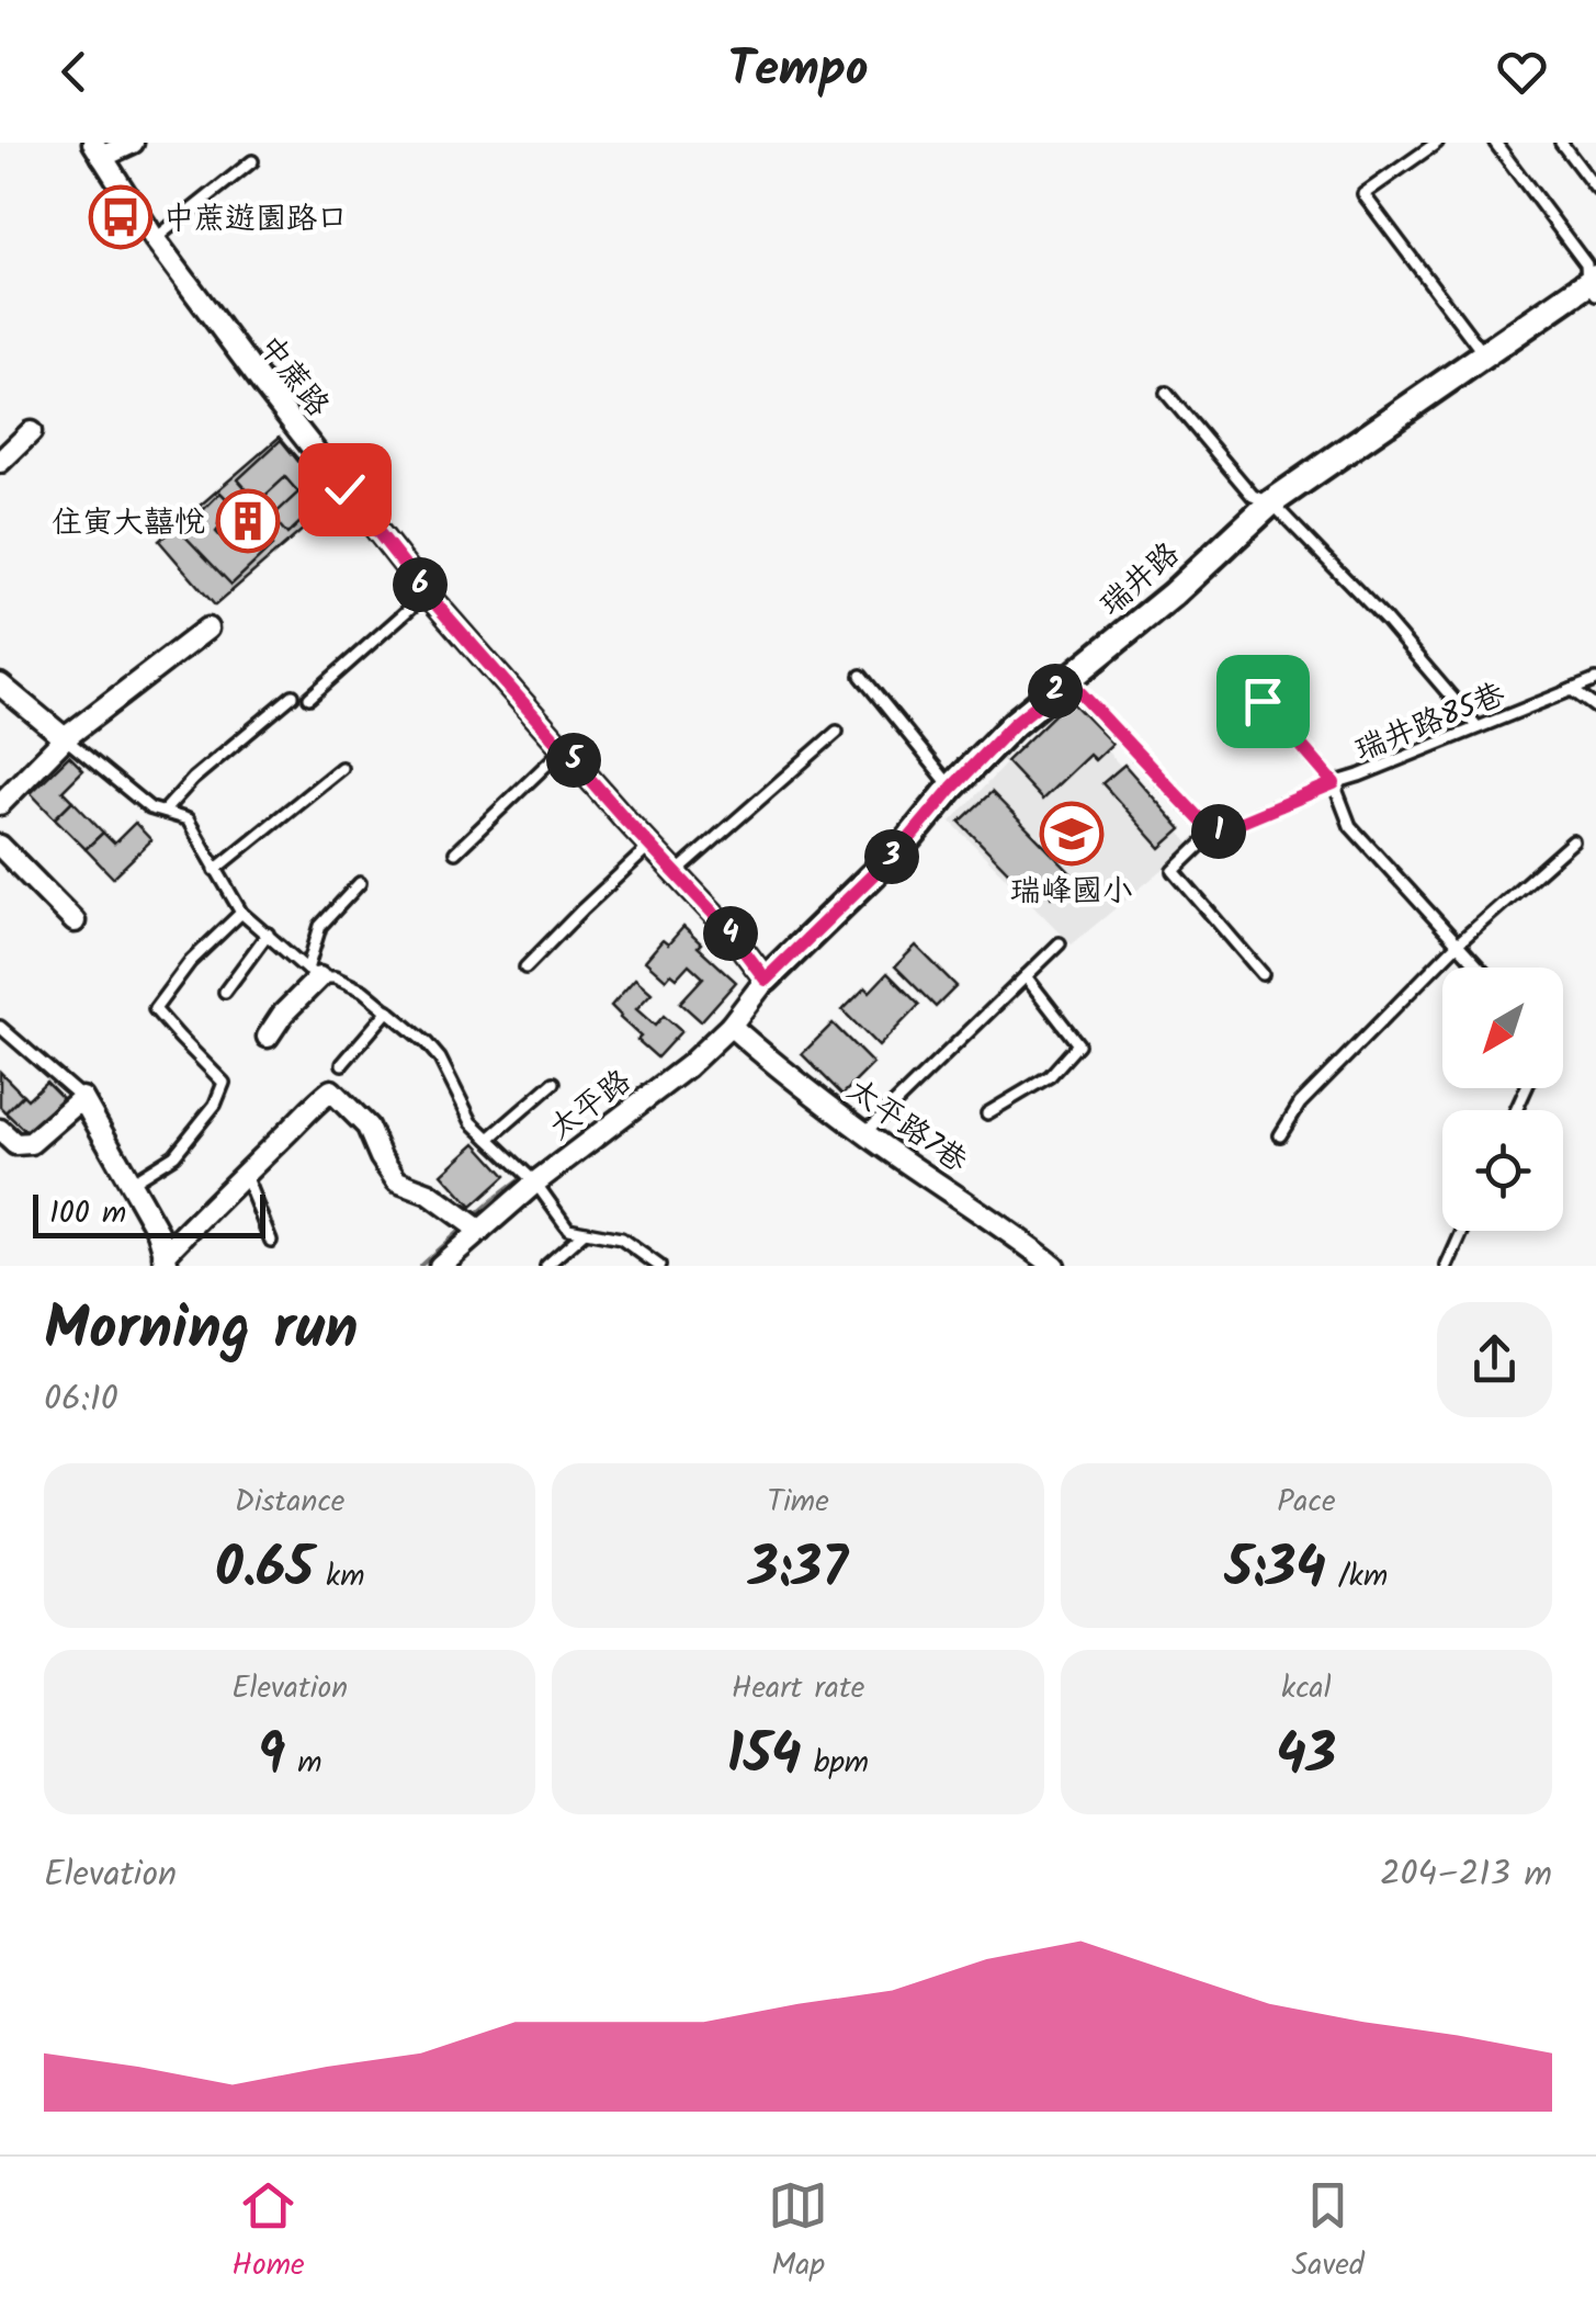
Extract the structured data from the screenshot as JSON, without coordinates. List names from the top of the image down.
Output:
{
  "streets": {
    "street": [
      "中蔗路",
      "瑞井路",
      "太平路",
      "太平路7巷"
    ],
    "lane": ["瑞井路85巷"]
  },
  "crossings": [
    ["中蔗路", "瑞井路"],
    ["中蔗路", "太平路"],
    ["瑞井路", "太平路"],
    ["太平路", "太平路7巷"]
  ],
  "places": {
    "bus stop": ["中蔗遊園路口"],
    "building": ["住寅大囍悅"],
    "school or university": ["瑞峰國小"]
  },
  "scale_bar": "100 m",
  "north": "bottom left",
  "page": {
    "header": "Tempo",
    "pins": [
      "6",
      "2",
      "5",
      "1",
      "3",
      "4"
    ],
    "scale": "100 m",
    "heading": ["Morning run", "06:10"],
    "stats": [
      ["Distance", "0.65 km"],
      ["Time", "3:37"],
      ["Pace", "5:34 /km"],
      ["Elevation", "9 m"],
      ["Heart rate", "154 bpm"],
      ["kcal", "43"]
    ],
    "chart": ["Elevation", "204–213 m"],
    "tabs": ["Home", "Map", "Saved"]
  }
}
